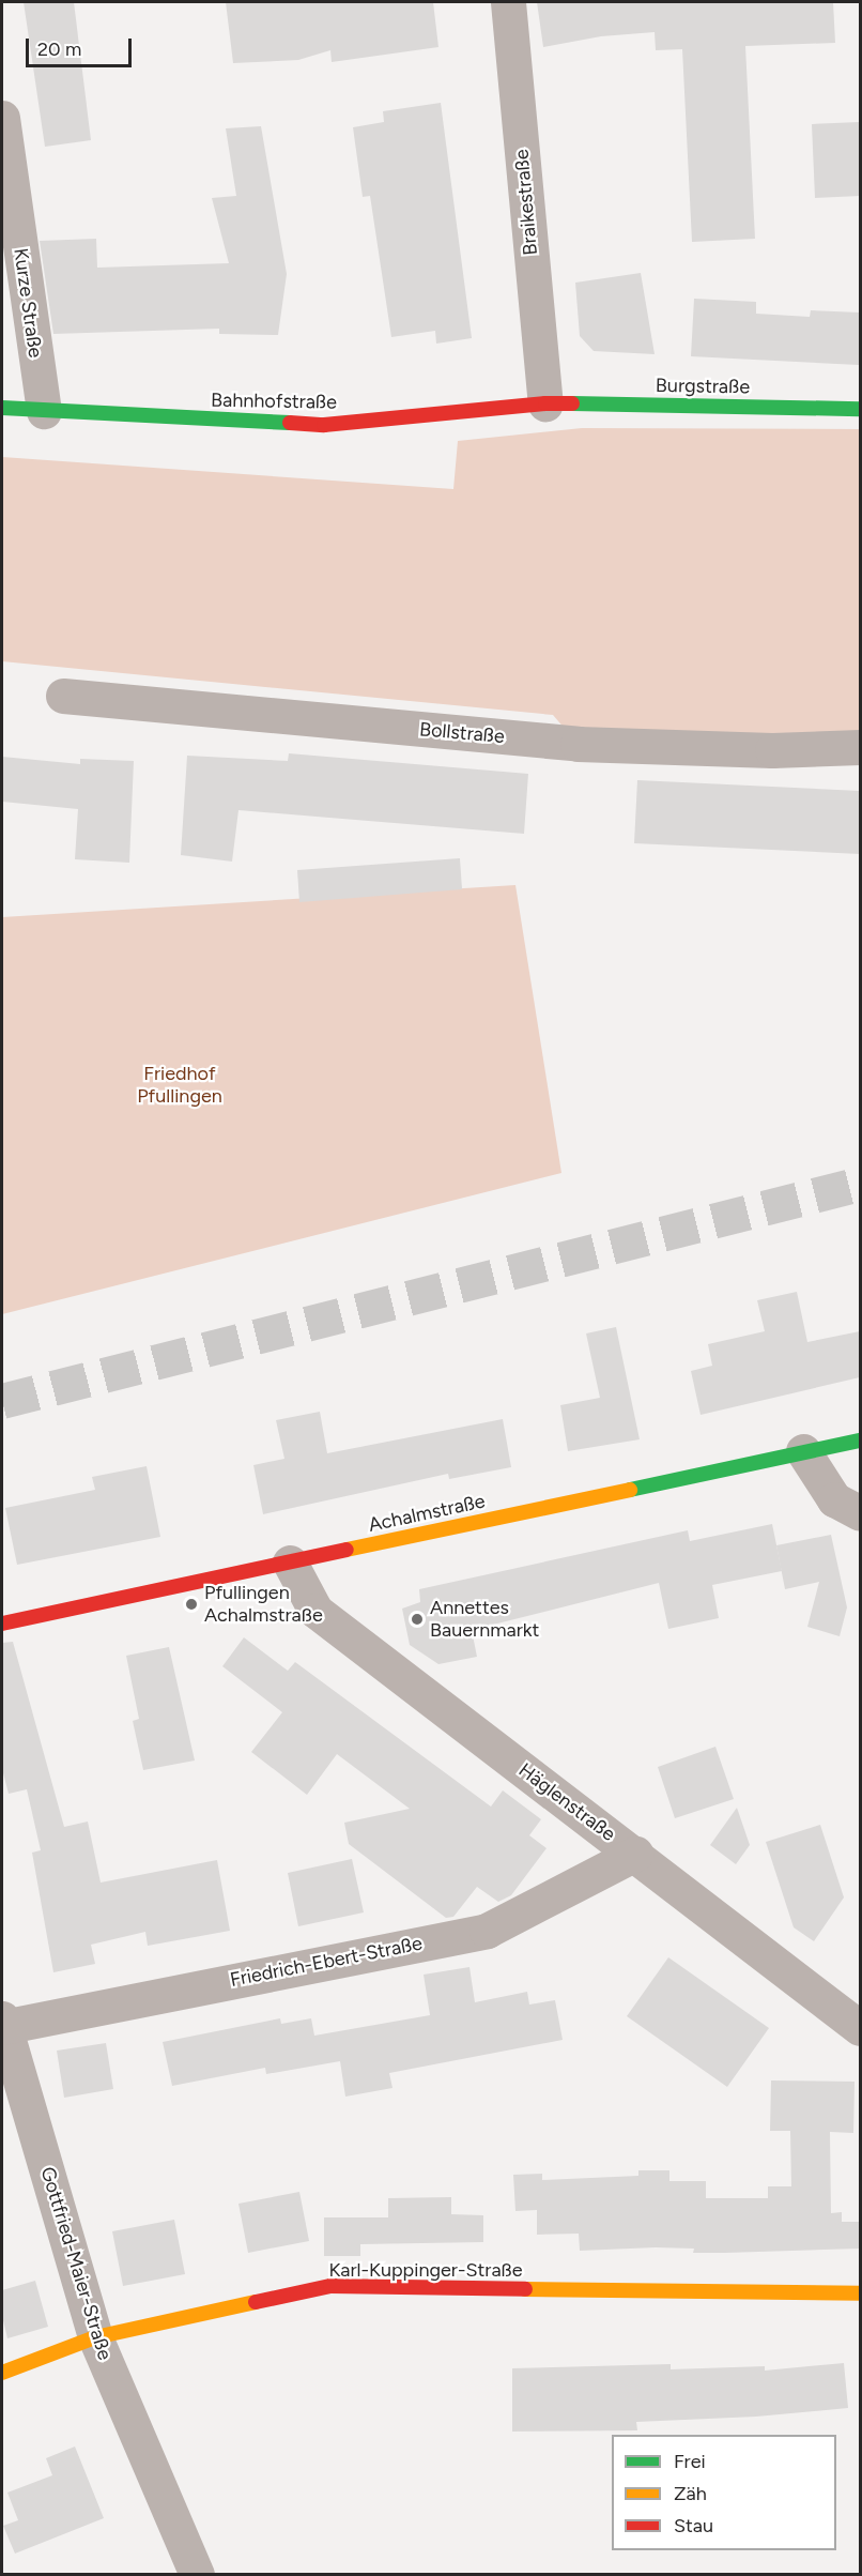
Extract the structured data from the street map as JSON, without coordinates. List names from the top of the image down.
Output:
{
  "streets": {
    "street": [
      "Braikestraße",
      "Kurze Straße",
      "Burgstraße",
      "Bahnhofstraße",
      "Bollstraße",
      "Achalmstraße",
      "Häglenstraße",
      "Friedrich-Ebert-Straße",
      "Gottfried-Maier-Straße",
      "Karl-Kuppinger-Straße"
    ]
  },
  "crossings": [
    ["Braikestraße", "Burgstraße"],
    ["Braikestraße", "Bahnhofstraße"],
    ["Kurze Straße", "Bahnhofstraße"],
    ["Burgstraße", "Bahnhofstraße"],
    ["Achalmstraße", "Häglenstraße"],
    ["Häglenstraße", "Friedrich-Ebert-Straße"],
    ["Friedrich-Ebert-Straße", "Gottfried-Maier-Straße"],
    ["Gottfried-Maier-Straße", "Karl-Kuppinger-Straße"]
  ],
  "parks": ["Friedhof Pfullingen"],
  "places": ["Pfullingen Achalmstraße", "Annettes Bauernmarkt"],
  "legend": ["Frei", "Zäh", "Stau"],
  "scale_bar": "20 m"
}
